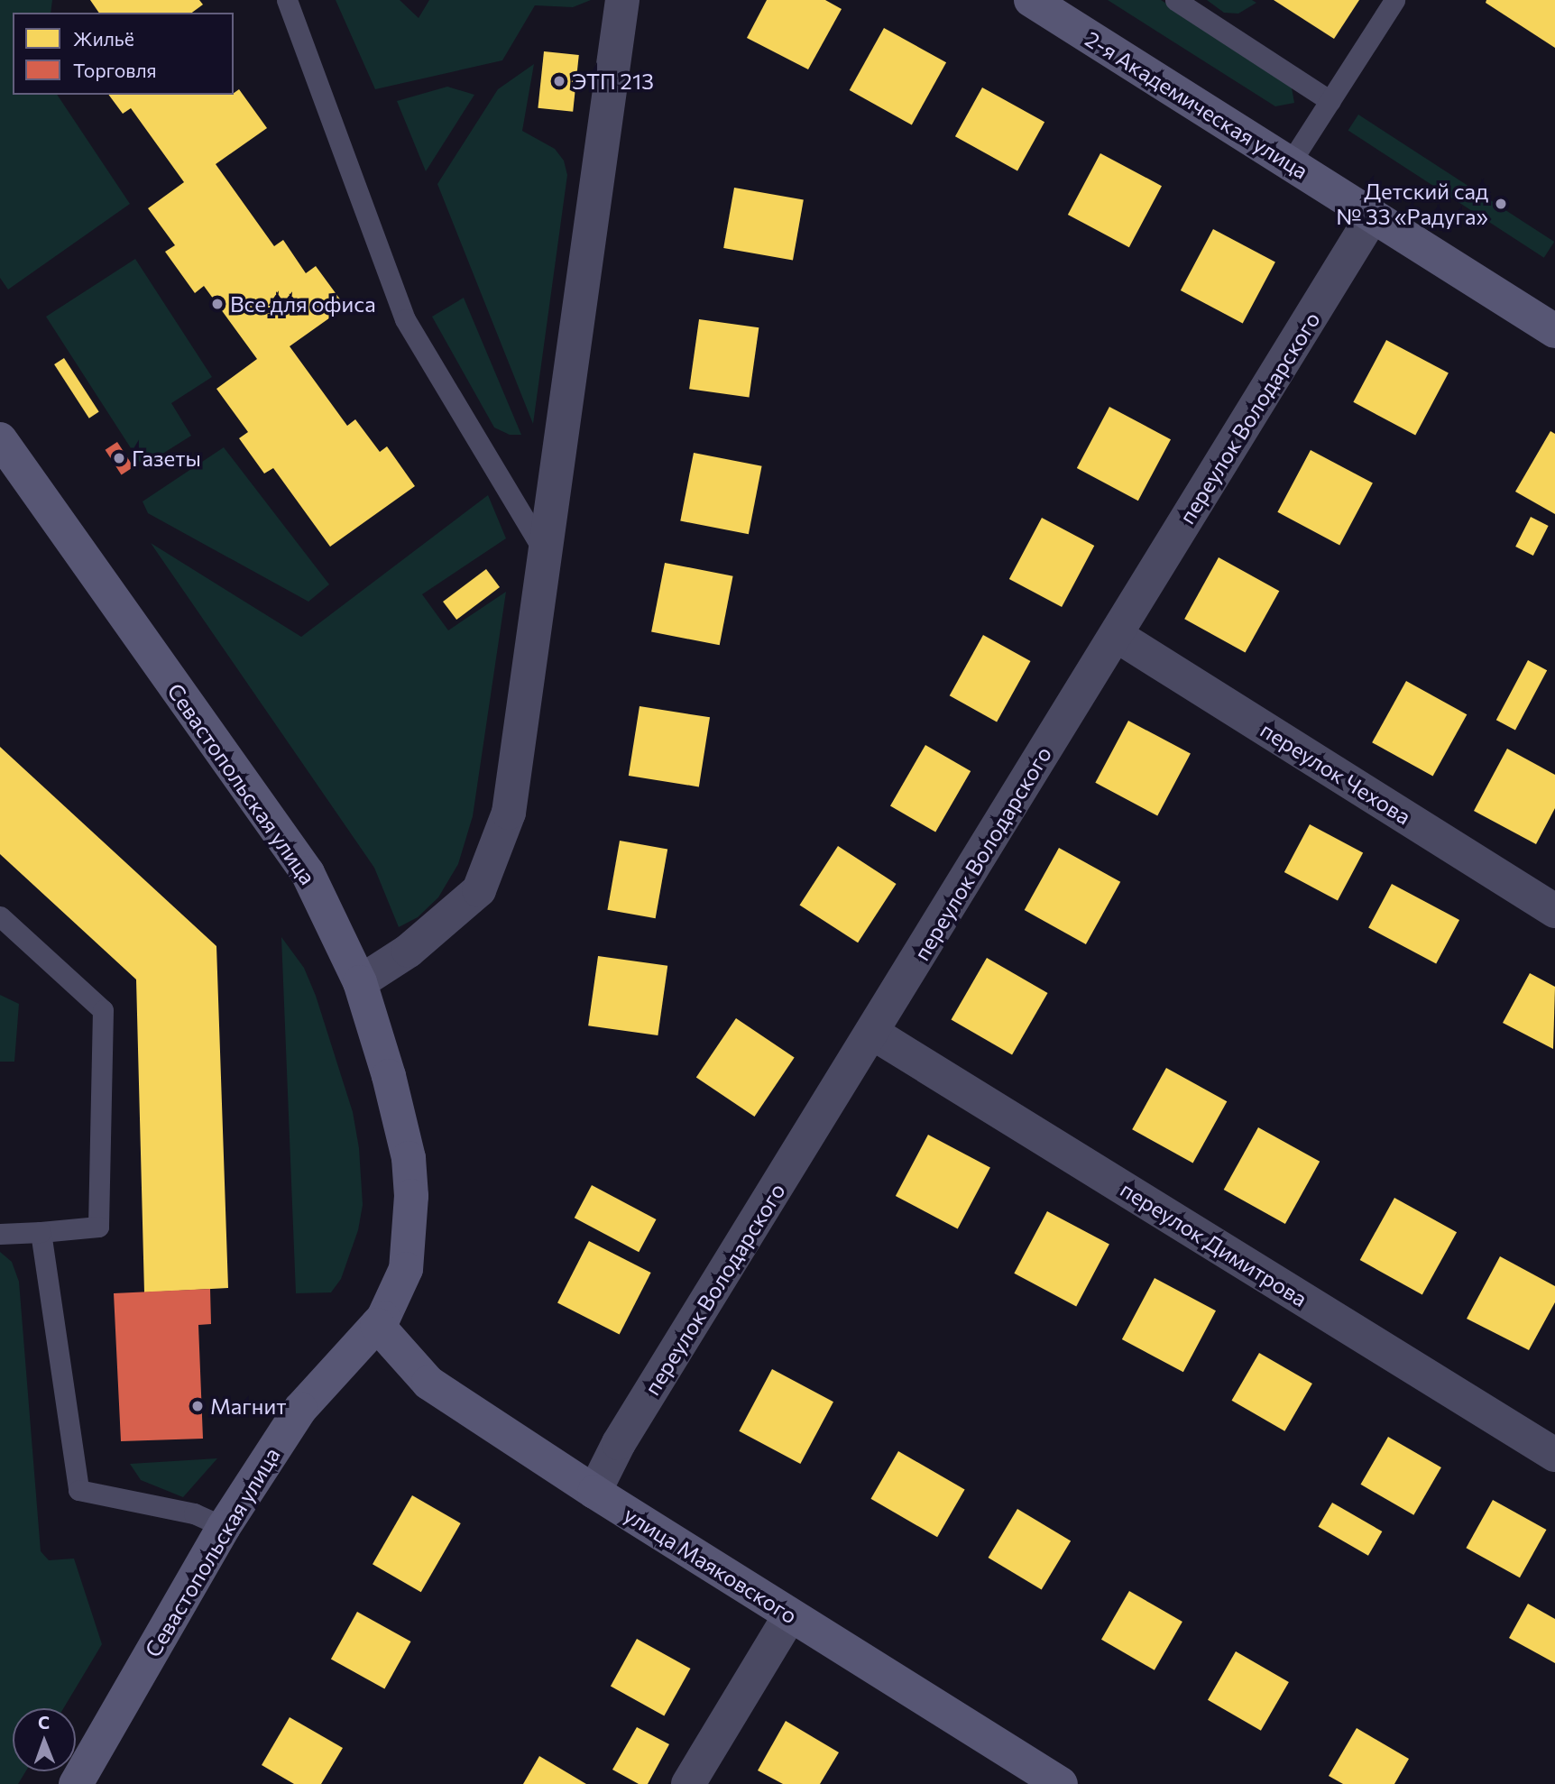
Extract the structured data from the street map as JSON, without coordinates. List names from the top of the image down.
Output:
{
  "streets": {
    "main road": ["2-я Академическая улица", "Севастопольская улица", "улица Маяковского"],
    "street": ["переулок Володарского", "переулок Чехова", "переулок Димитрова"]
  },
  "crossings": [
    ["2-я Академическая улица", "переулок Володарского"],
    ["переулок Володарского", "переулок Чехова"],
    ["переулок Володарского", "переулок Димитрова"],
    ["переулок Володарского", "улица Маяковского"],
    ["Севастопольская улица", "улица Маяковского"]
  ],
  "places": [
    "ЭТП 213",
    "Детский сад № 33 «Радуга»",
    "Все для офиса",
    "Газеты",
    "Магнит"
  ],
  "legend": ["Жильё", "Торговля"],
  "north": "top"
}
